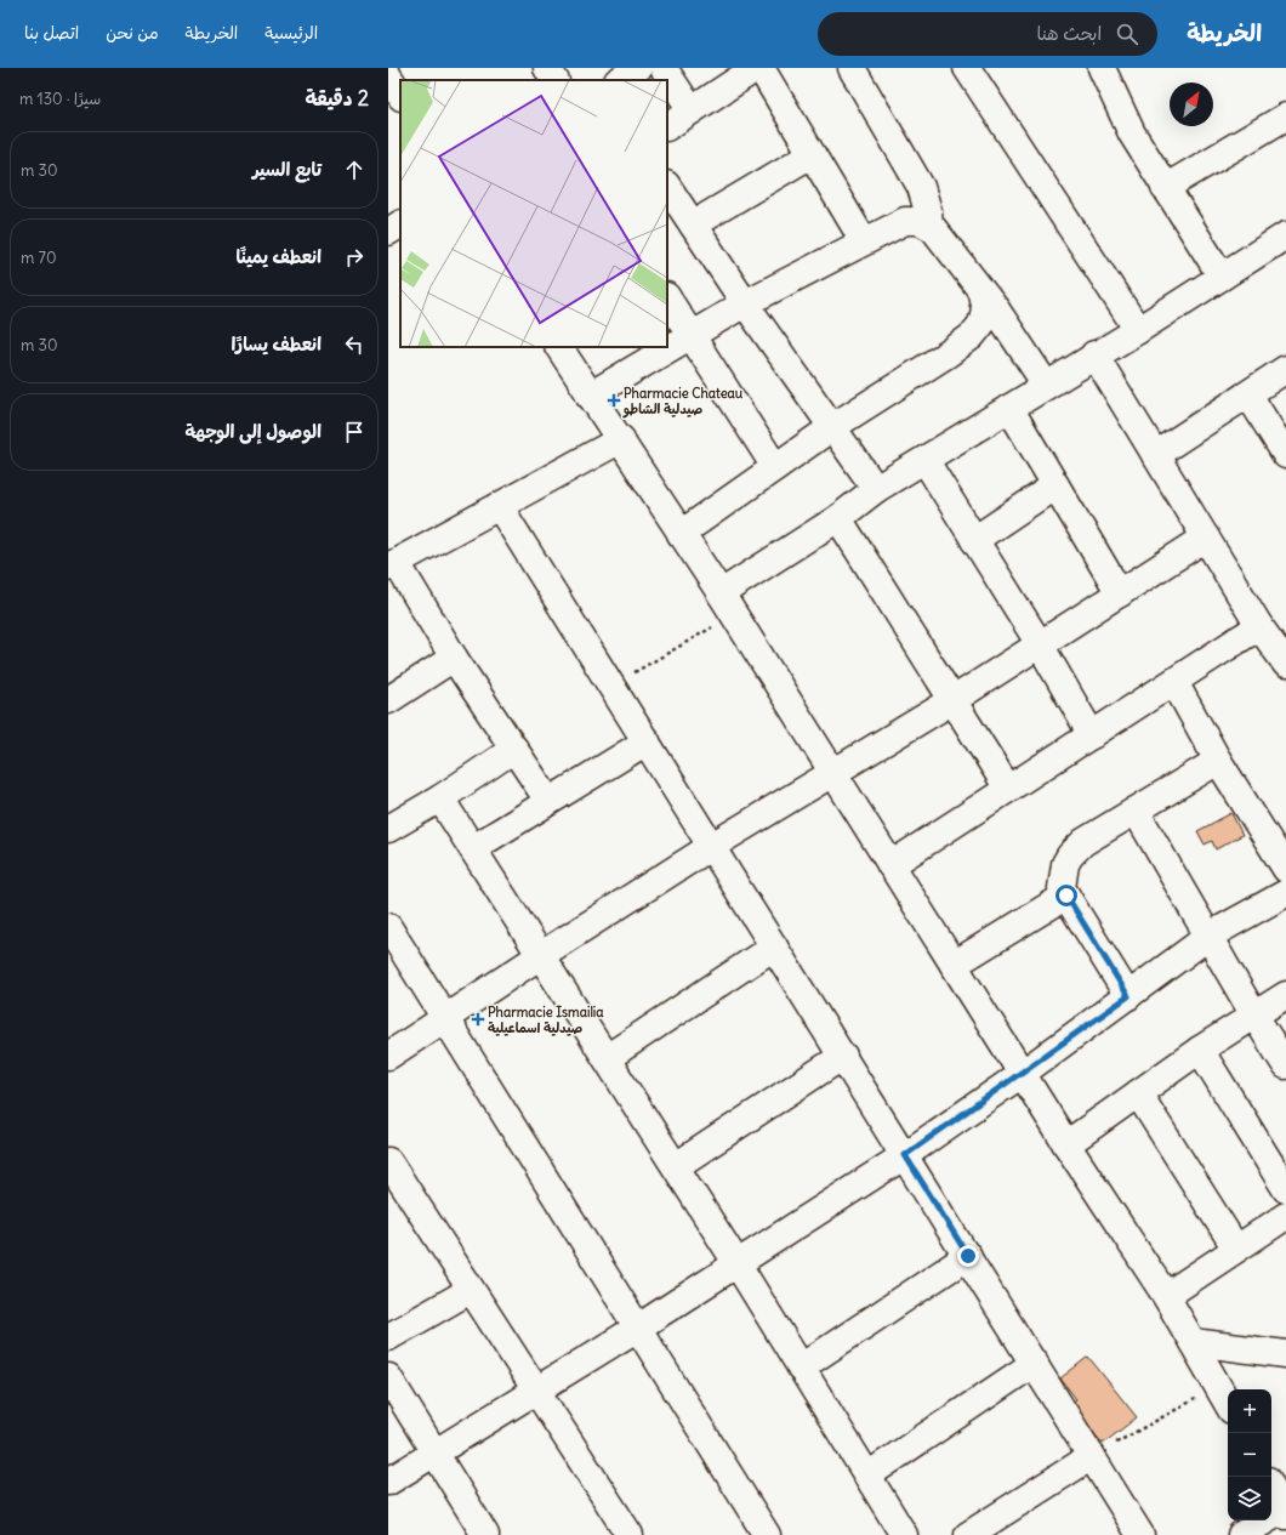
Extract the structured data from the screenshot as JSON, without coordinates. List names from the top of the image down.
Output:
{
  "places": {
    "health": ["Pharmacie Chateau صيدلية الشاطو", "Pharmacie Ismailia صيدلية اسماعيلية"]
  },
  "north": "top right",
  "page": {
    "header": "الخريطة",
    "search": "ابحث هنا",
    "nav": [
      "الرئيسية",
      "الخريطة",
      "من نحن",
      "اتصل بنا"
    ],
    "heading": ["2 دقيقة", "سيرًا · 130 m"],
    "list": [
      ["تابع السير", "30 m"],
      ["انعطف يمينًا", "70 m"],
      ["انعطف يسارًا", "30 m"],
      "الوصول إلى الوجهة"
    ],
    "map_buttons": ["+", "−"]
  }
}
